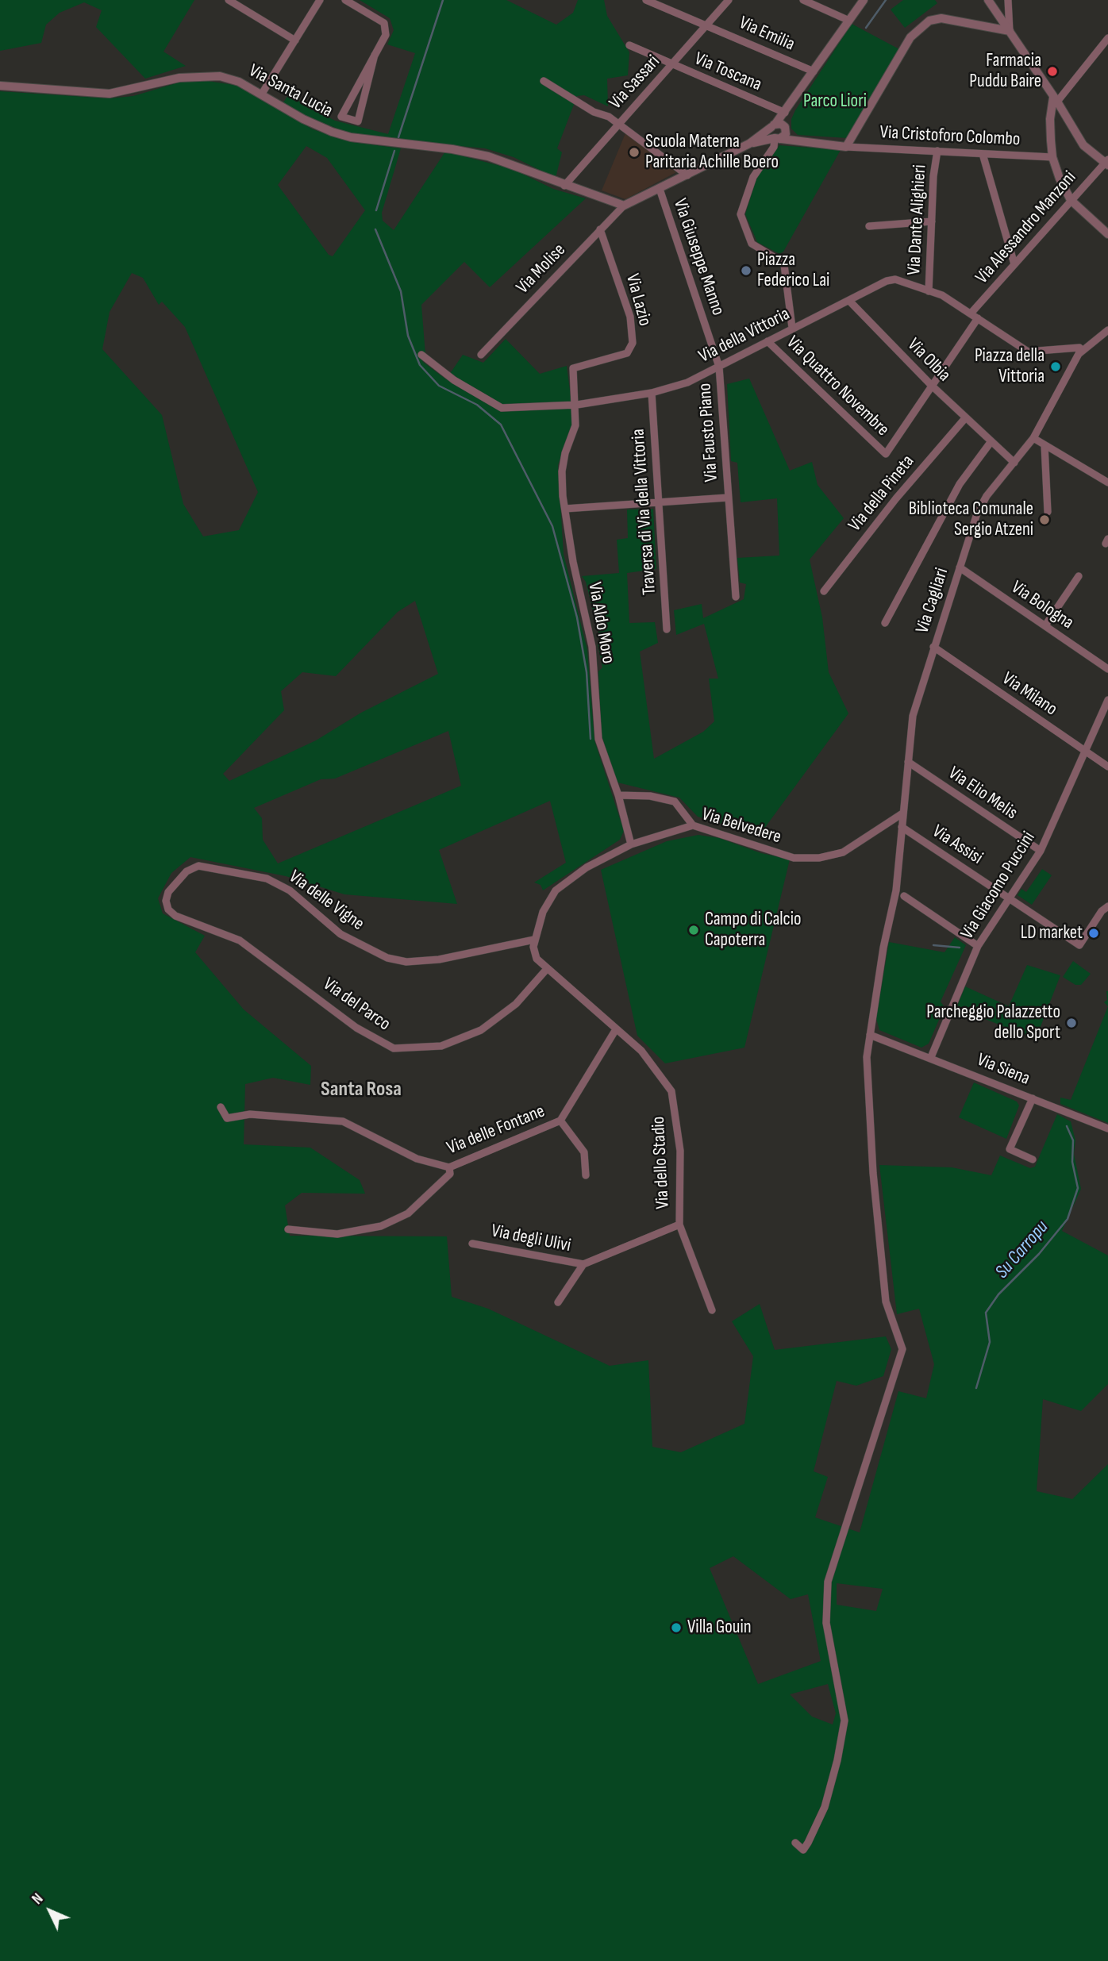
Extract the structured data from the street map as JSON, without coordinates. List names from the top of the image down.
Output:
{
  "streets": {
    "street": [
      "Via Emilia",
      "Via Toscana",
      "Via Sassari",
      "Via Santa Lucia",
      "Via Cristoforo Colombo",
      "Via Dante Alighieri",
      "Via Alessandro Manzoni",
      "Via Giuseppe Manno",
      "Via Molise",
      "Via Lazio",
      "Via della Vittoria",
      "Via Olbia",
      "Via Quattro Novembre",
      "Via Fausto Piano",
      "Via della Pineta",
      "Traversa di Via della Vittoria",
      "Via Cagliari",
      "Via Bologna",
      "Via Aldo Moro",
      "Via Milano",
      "Via Elio Melis",
      "Via Belvedere",
      "Via Assisi",
      "Via Giacomo Puccini",
      "Via delle Vigne",
      "Via del Parco",
      "Via Siena",
      "Via delle Fontane",
      "Via dello Stadio",
      "Via degli Ulivi"
    ]
  },
  "crossings": [
    ["Via Emilia", "Via Sassari"],
    ["Via Toscana", "Via Sassari"],
    ["Via Sassari", "Via Santa Lucia"],
    ["Via Santa Lucia", "Via Molise"],
    ["Via Cristoforo Colombo", "Via Dante Alighieri"],
    ["Via Dante Alighieri", "Via della Vittoria"],
    ["Via Alessandro Manzoni", "Via della Vittoria"],
    ["Via Giuseppe Manno", "Via della Vittoria"],
    ["Via Giuseppe Manno", "Via Fausto Piano"],
    ["Via Molise", "Via Lazio"],
    ["Via Lazio", "Via della Vittoria"],
    ["Via Lazio", "Via Aldo Moro"],
    ["Via della Vittoria", "Via Olbia"],
    ["Via della Vittoria", "Via Quattro Novembre"],
    ["Via della Vittoria", "Via Fausto Piano"],
    ["Via della Vittoria", "Traversa di Via della Vittoria"],
    ["Via della Vittoria", "Via Cagliari"],
    ["Via della Vittoria", "Via Aldo Moro"],
    ["Via Olbia", "Via Quattro Novembre"],
    ["Via Olbia", "Via della Pineta"],
    ["Via Olbia", "Via Cagliari"],
    ["Via Fausto Piano", "Traversa di Via della Vittoria"],
    ["Via Fausto Piano", "Via Aldo Moro"],
    ["Via Cagliari", "Via Bologna"],
    ["Via Cagliari", "Via Milano"],
    ["Via Cagliari", "Via Elio Melis"],
    ["Via Cagliari", "Via Belvedere"],
    ["Via Cagliari", "Via Assisi"],
    ["Via Cagliari", "Via Siena"],
    ["Via Aldo Moro", "Via Belvedere"],
    ["Via Milano", "Via Giacomo Puccini"],
    ["Via Elio Melis", "Via Giacomo Puccini"],
    ["Via Belvedere", "Via delle Vigne"],
    ["Via Assisi", "Via Giacomo Puccini"],
    ["Via Giacomo Puccini", "Via Siena"],
    ["Via delle Vigne", "Via del Parco"],
    ["Via delle Fontane", "Via dello Stadio"],
    ["Via dello Stadio", "Via degli Ulivi"]
  ],
  "districts": ["Santa Rosa"],
  "water": ["Su Carropu"],
  "parks": ["Parco Liori"],
  "places": [
    "Farmacia Puddu Baire",
    "Scuola Materna Paritaria Achille Boero",
    "Piazza Federico Lai",
    "Piazza della Vittoria",
    "Biblioteca Comunale Sergio Atzeni",
    "Campo di Calcio Capoterra",
    "LD market",
    "Parcheggio Palazzetto dello Sport",
    "Villa Gouin"
  ],
  "north": "top left"
}
